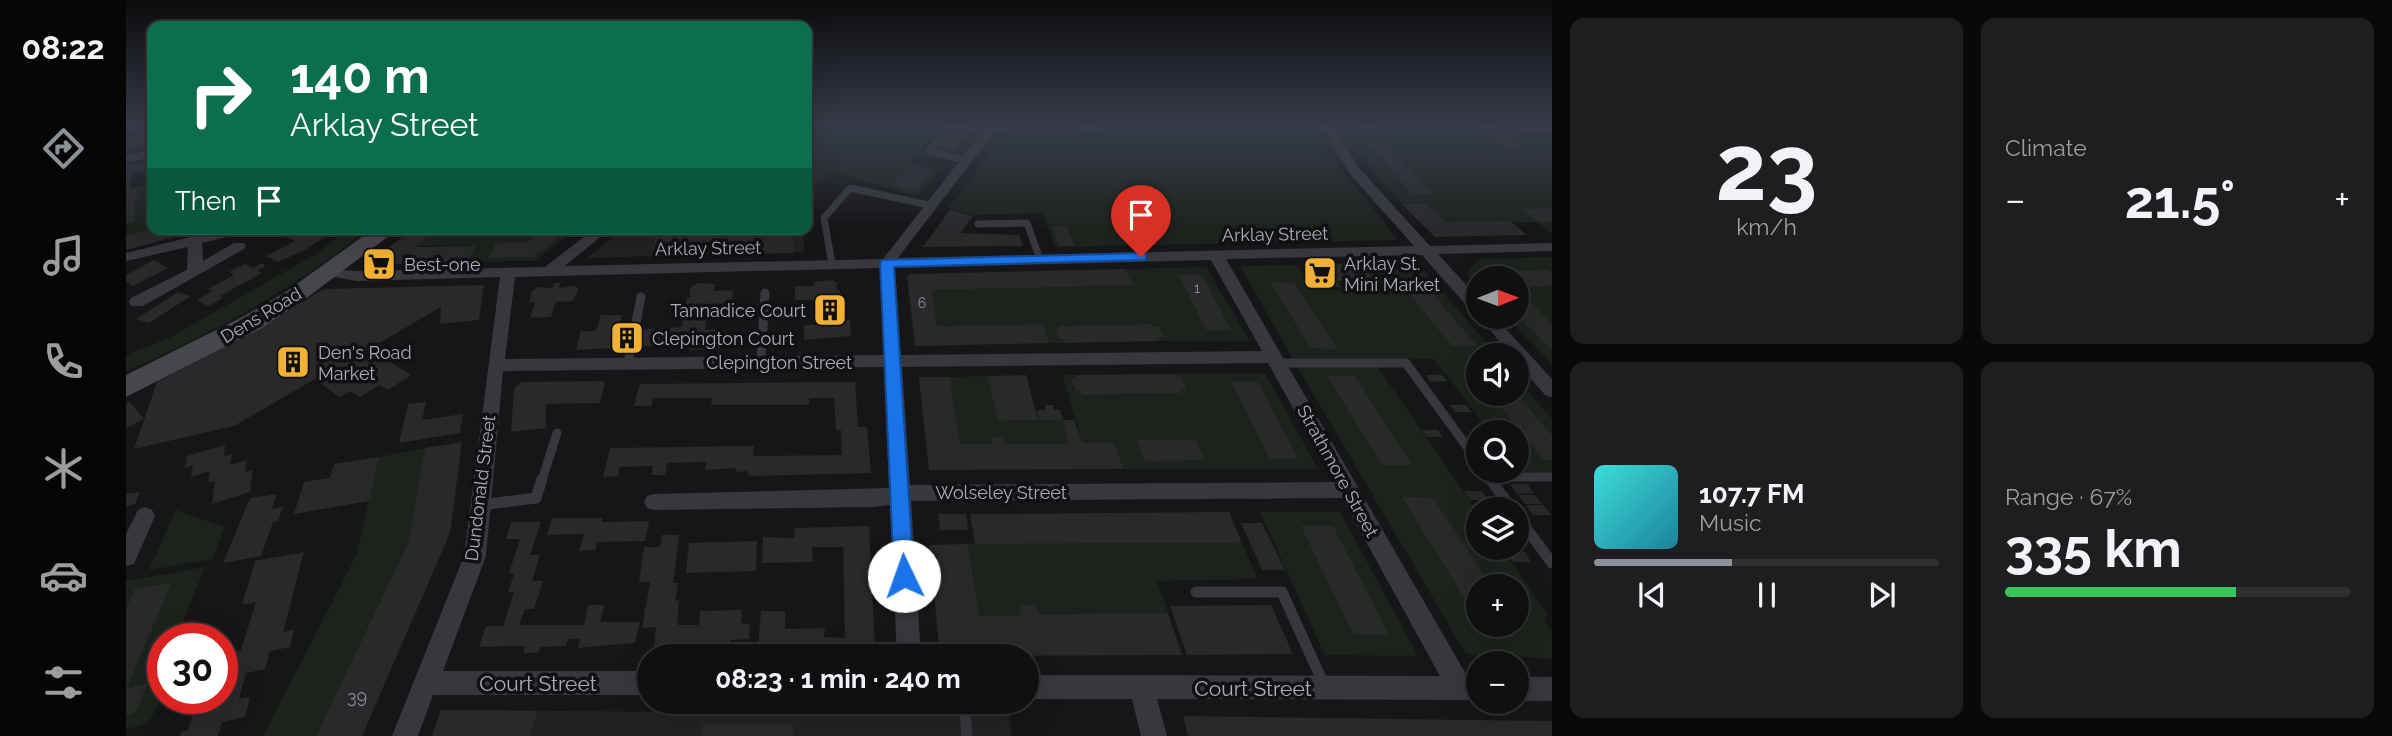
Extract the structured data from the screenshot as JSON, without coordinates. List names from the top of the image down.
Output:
{
  "streets": {
    "main road": ["Dens Road"],
    "street": [
      "Arklay Street",
      "Clepington Street",
      "Strathmore Street",
      "Dundonald Street",
      "Wolseley Street",
      "Court Street"
    ]
  },
  "crossings": [
    ["Arklay Street", "Dens Road"],
    ["Arklay Street", "Strathmore Street"],
    ["Arklay Street", "Dundonald Street"],
    ["Clepington Street", "Strathmore Street"],
    ["Clepington Street", "Dundonald Street"],
    ["Strathmore Street", "Wolseley Street"],
    ["Dundonald Street", "Court Street"]
  ],
  "places": {
    "supermarket": ["Best-one", "Arklay St. Mini Market"],
    "building": ["Tannadice Court", "Clepington Court", "Den's Road Market"]
  },
  "house_numbers": ["1", "6", "39"],
  "north": "right",
  "page": {
    "tabs": "08:22",
    "tile": [
      ["23", "km/h"],
      "Climate",
      ["Range · 67%", "335 km"]
    ],
    "turn": ["140 m", "Arklay Street"],
    "then": "Then",
    "heat": ["−", "21.5°", "+"],
    "map_buttons": ["+", "−"],
    "song": ["107.7 FM", "Music"],
    "limit": "30",
    "trip": "08:23 · 1 min · 240 m"
  }
}
